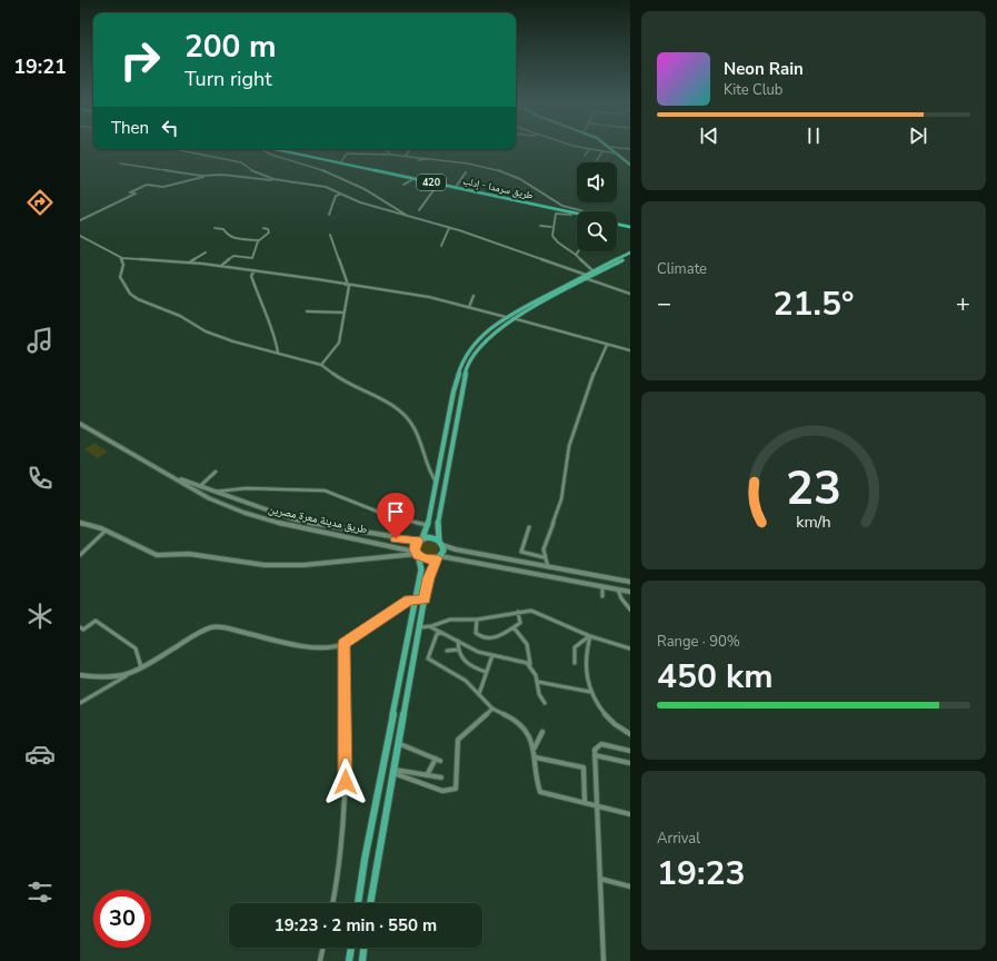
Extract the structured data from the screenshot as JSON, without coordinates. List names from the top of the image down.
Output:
{
  "streets": {
    "highway": ["420", "طريق سرمدا - إدلب"],
    "main road": ["طريق مدينة معرة مصرين"]
  },
  "page": {
    "tabs": "19:21",
    "turn": ["200 m", "Turn right"],
    "song": ["Neon Rain", "Kite Club"],
    "then": "Then",
    "tile": [
      "Climate",
      ["Range · 90%", "450 km"],
      ["Arrival", "19:23"]
    ],
    "heat": ["−", "21.5°", "+"],
    "limit": "30",
    "trip": "19:23 · 2 min · 550 m",
    "gauge": ["23", "km/h"]
  }
}
